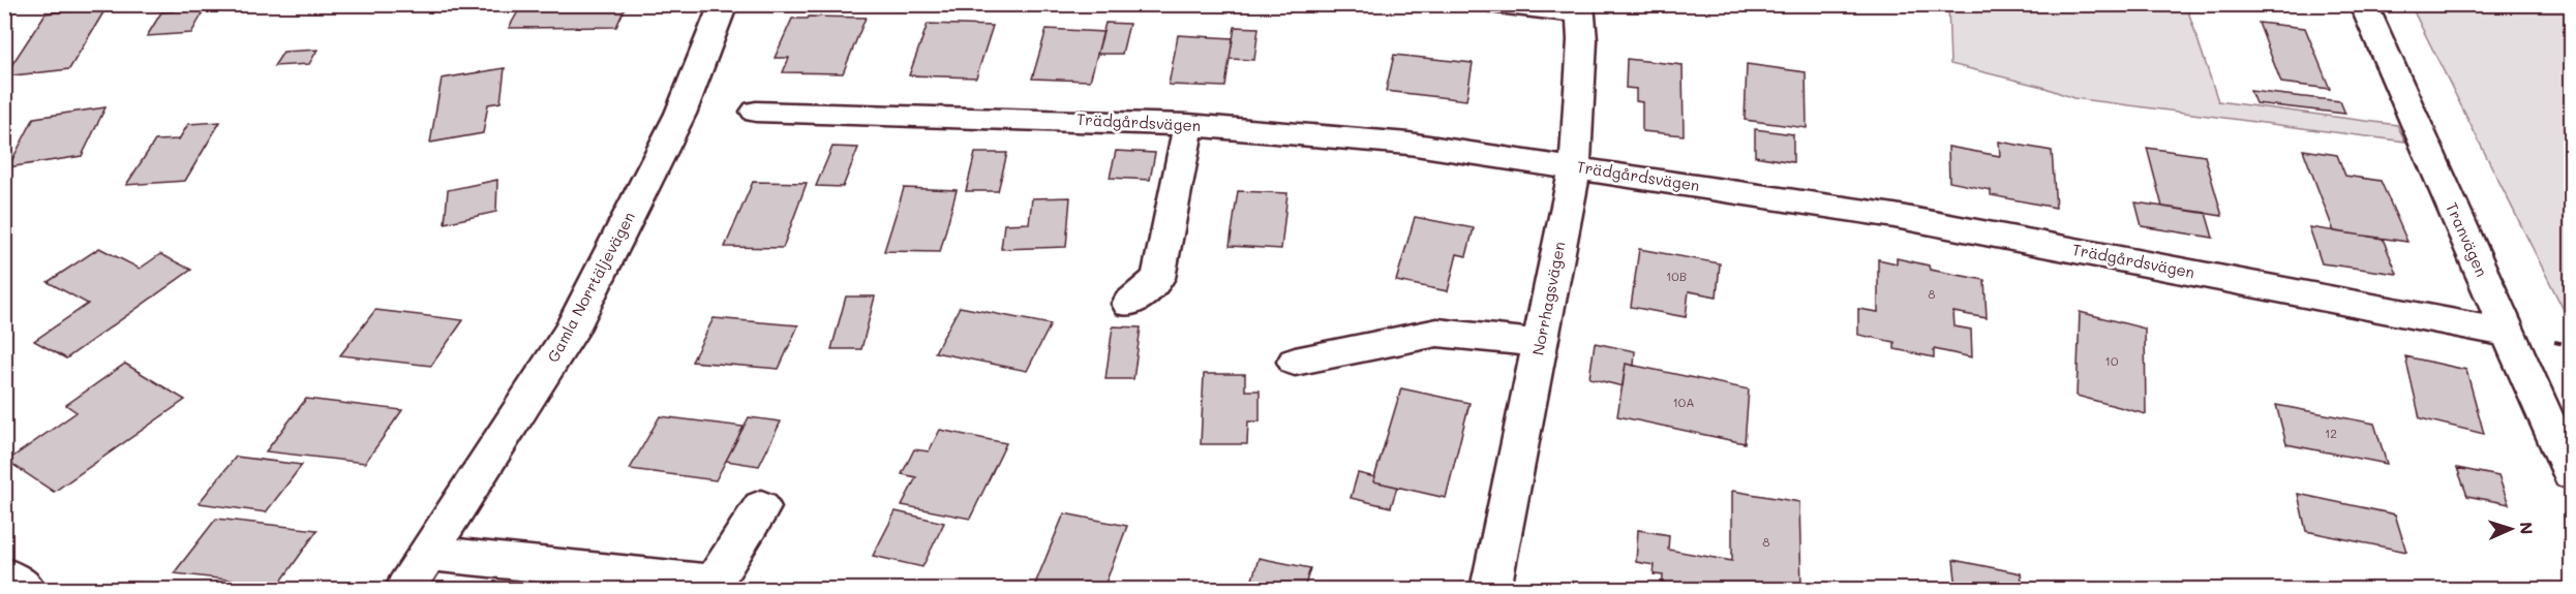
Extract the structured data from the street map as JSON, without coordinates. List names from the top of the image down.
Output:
{
  "streets": {
    "street": [
      "Trädgårdsvägen",
      "Tranvägen",
      "Gamla Norrtäljevägen",
      "Norrhagsvägen"
    ]
  },
  "crossings": [
    ["Trädgårdsvägen", "Tranvägen"],
    ["Trädgårdsvägen", "Norrhagsvägen"]
  ],
  "house_numbers": [
    "10B",
    "8",
    "10",
    "10A",
    "12",
    "8"
  ],
  "north": "right"
}
